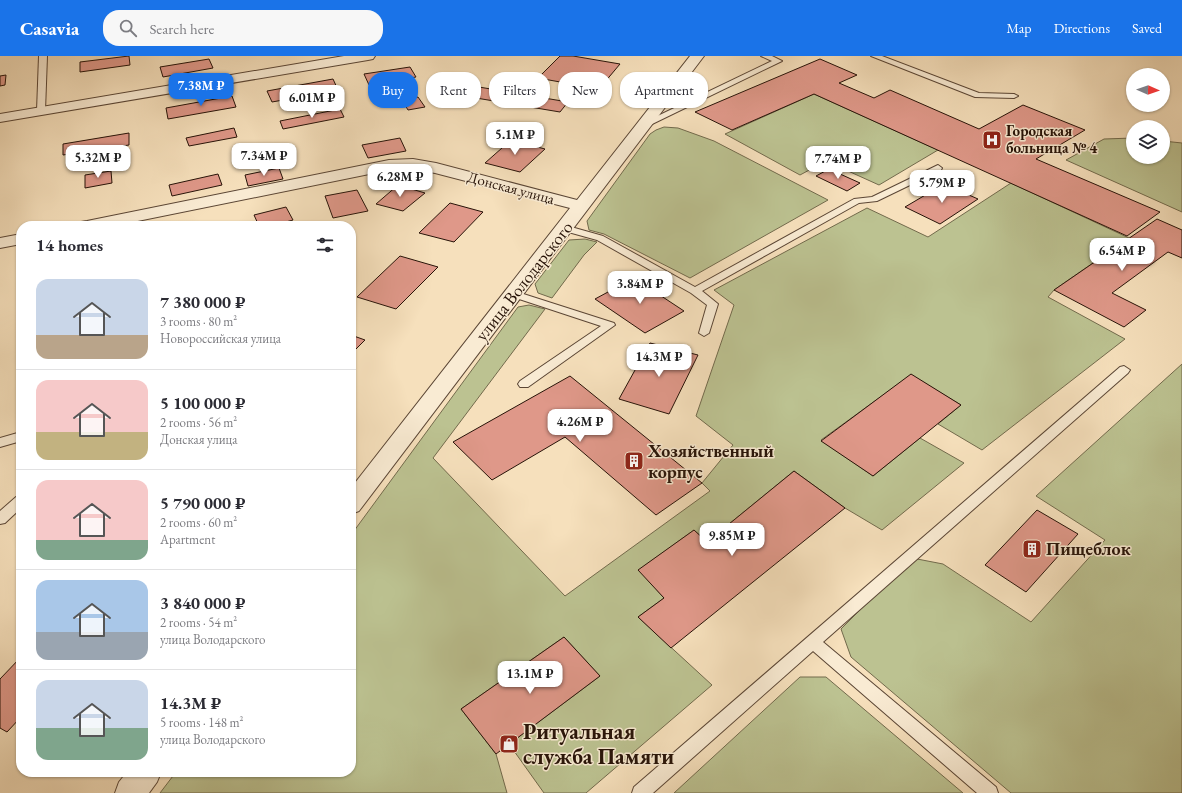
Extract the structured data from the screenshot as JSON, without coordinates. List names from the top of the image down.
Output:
{
  "streets": {
    "street": ["Донская улица", "улица Володарского"]
  },
  "crossings": [
    ["Донская улица", "улица Володарского"]
  ],
  "places": {
    "hospital": ["Городская больница № 4"],
    "building": ["Хозяйственный корпус", "Пищеблок"],
    "shop": ["Ритуальная служба Памяти"]
  },
  "north": "right",
  "page": {
    "header": "Casavia",
    "search": "Search here",
    "nav": ["Map", "Directions", "Saved"],
    "chip": [
      "Buy",
      "Rent",
      "Filters",
      "New",
      "Apartment"
    ],
    "price": [
      "7.38M ₽",
      "6.01M ₽",
      "5.1M ₽",
      "7.34M ₽",
      "5.32M ₽",
      "7.74M ₽",
      "6.28M ₽",
      "5.79M ₽",
      "6.54M ₽",
      "3.84M ₽",
      "14.3M ₽",
      "4.26M ₽",
      "9.85M ₽",
      "13.1M ₽"
    ],
    "heading": "14 homes",
    "list": [
      {
        "name": "7 380 000 ₽",
        "note": "3 rooms · 80 m² · Новороссийская улица"
      },
      {
        "name": "5 100 000 ₽",
        "note": "2 rooms · 56 m² · Донская улица"
      },
      {
        "name": "5 790 000 ₽",
        "note": "2 rooms · 60 m² · Apartment"
      },
      {
        "name": "3 840 000 ₽",
        "note": "2 rooms · 54 m² · улица Володарского"
      },
      {
        "name": "14.3M ₽",
        "note": "5 rooms · 148 m² · улица Володарского"
      }
    ]
  }
}
